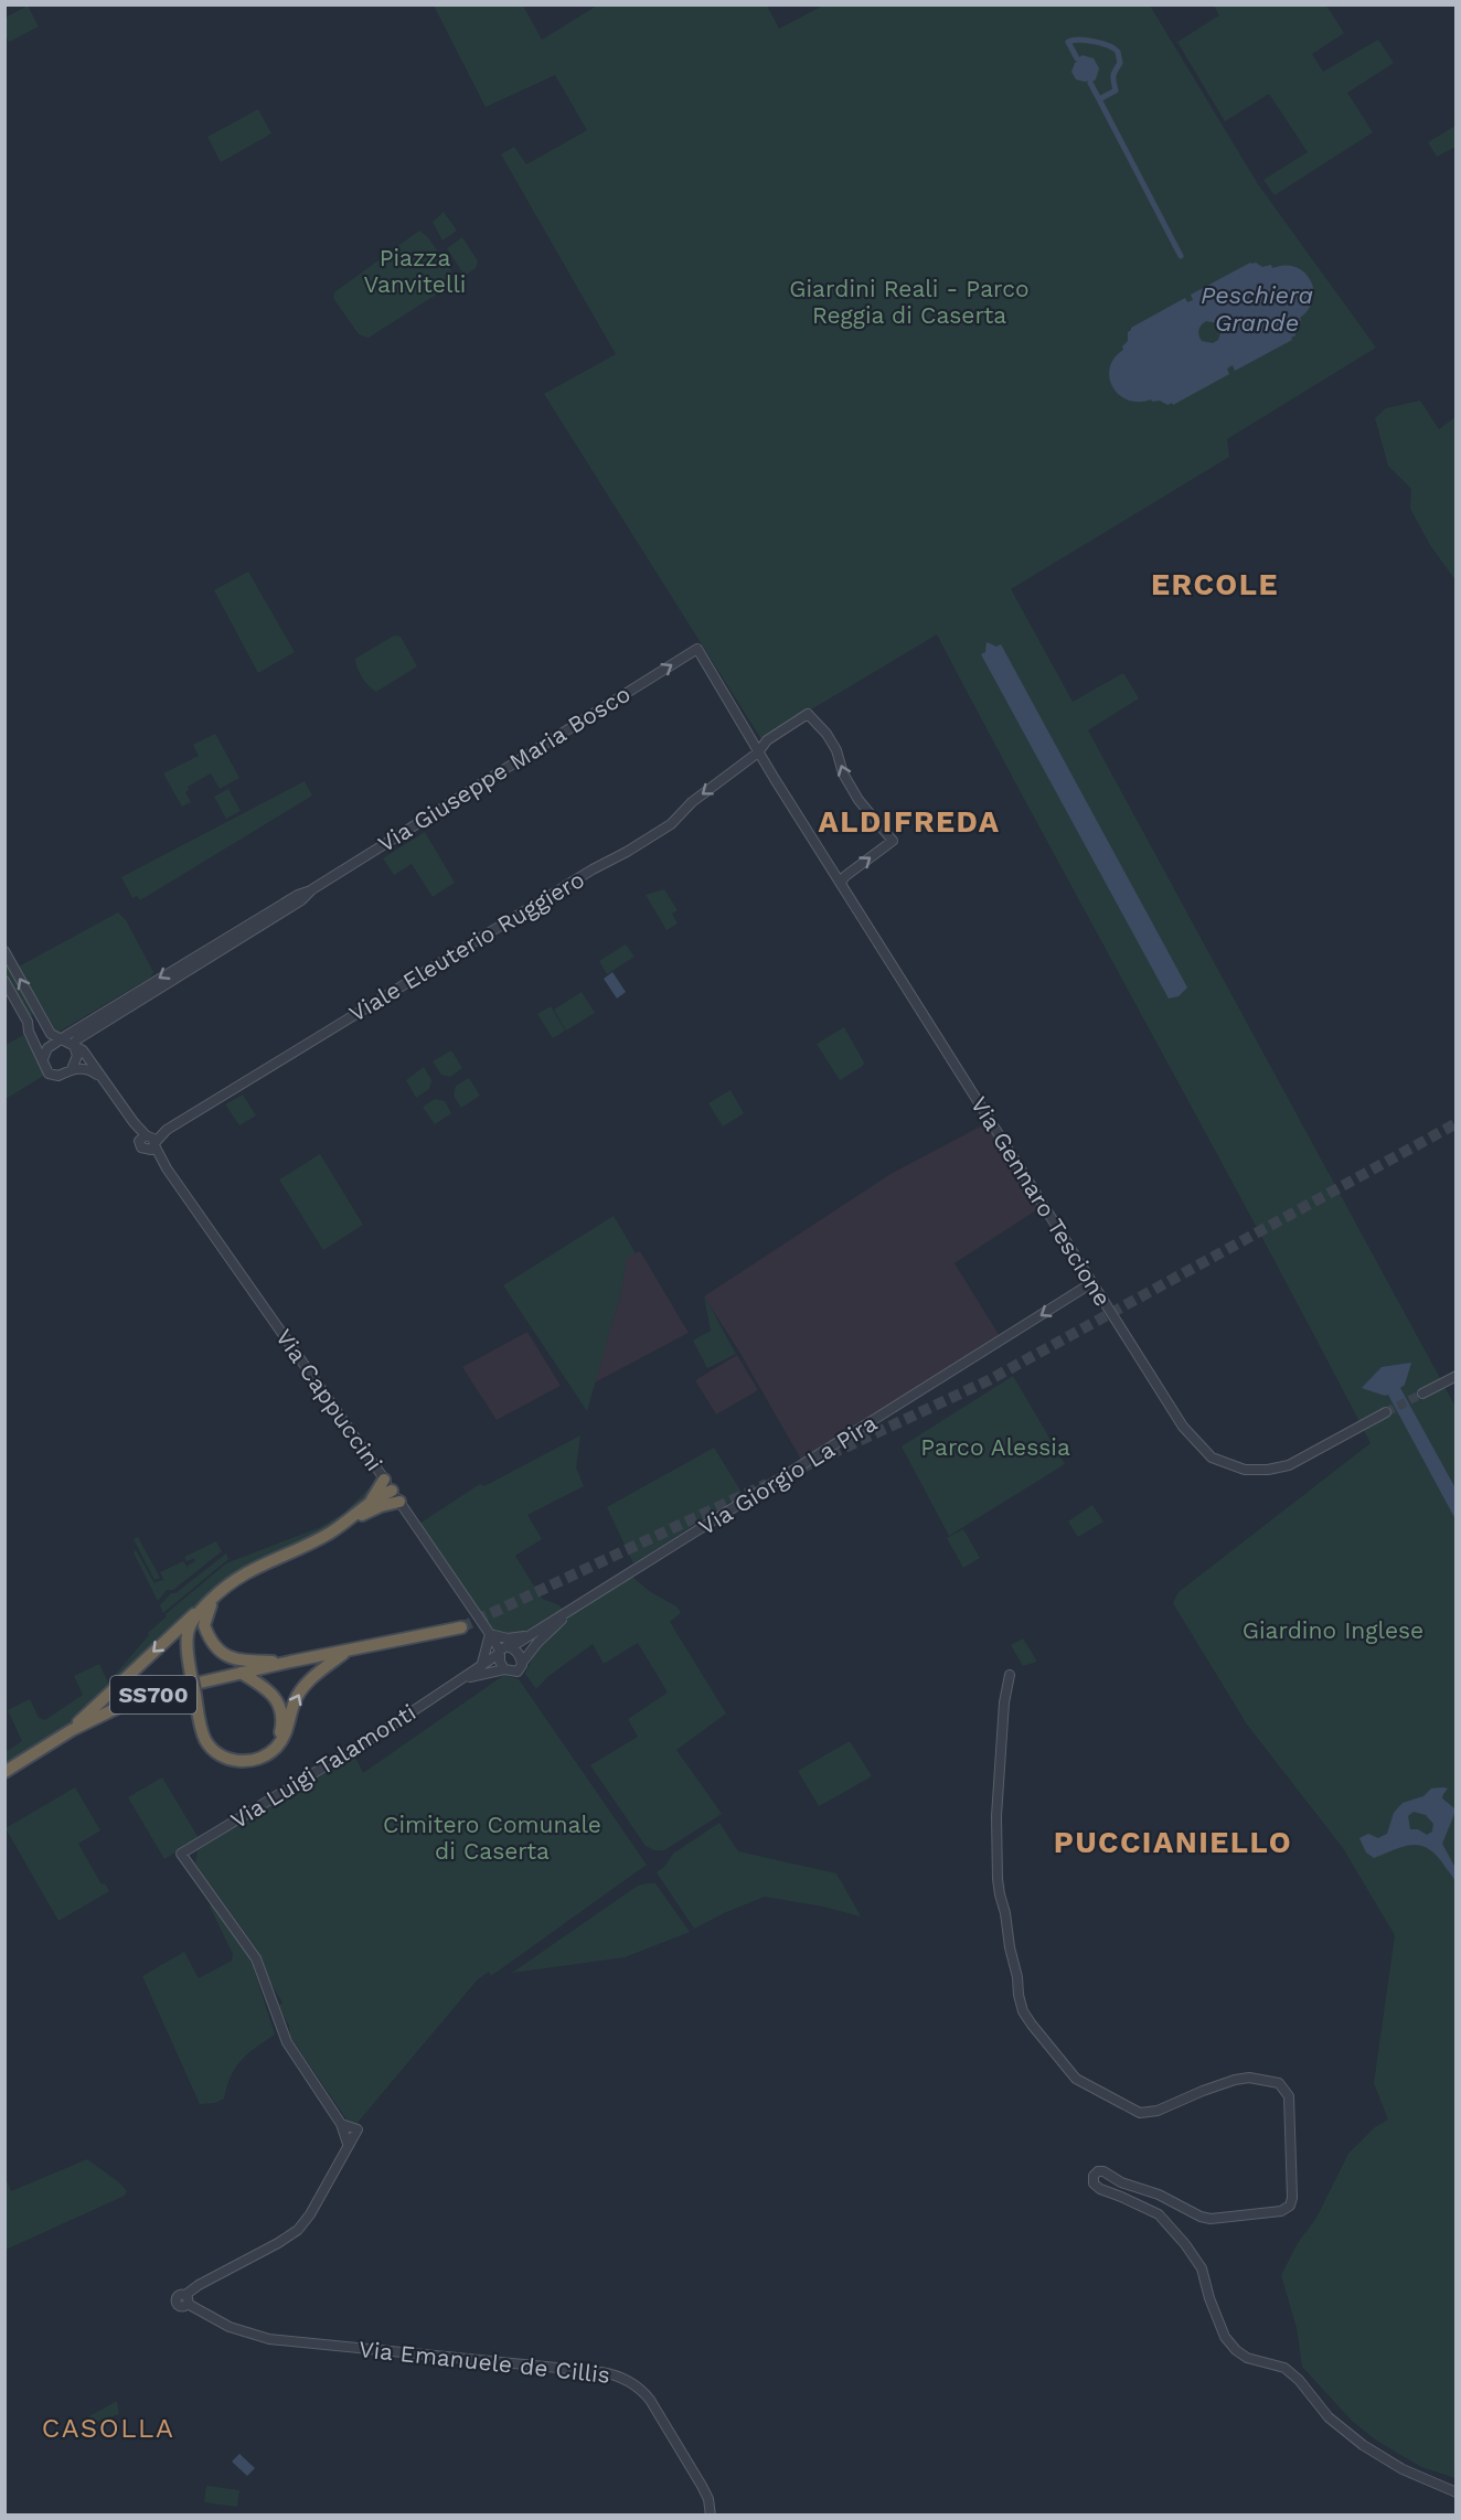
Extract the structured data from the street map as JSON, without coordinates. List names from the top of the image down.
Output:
{
  "streets": {
    "highway": ["SS700"],
    "street": [
      "Via Giuseppe Maria Bosco",
      "Viale Eleuterio Ruggiero",
      "Via Gennaro Tescione",
      "Via Cappuccini",
      "Via Giorgio La Pira",
      "Via Luigi Talamonti",
      "Via Emanuele de Cillis"
    ]
  },
  "crossings": [
    ["Via Giuseppe Maria Bosco", "Via Gennaro Tescione"],
    ["Viale Eleuterio Ruggiero", "Via Gennaro Tescione"],
    ["Viale Eleuterio Ruggiero", "Via Cappuccini"],
    ["Via Gennaro Tescione", "Via Giorgio La Pira"],
    ["Via Cappuccini", "Via Giorgio La Pira"],
    ["Via Cappuccini", "Via Luigi Talamonti"],
    ["Via Giorgio La Pira", "Via Luigi Talamonti"]
  ],
  "one_way": ["Via Giorgio La Pira"],
  "districts": [
    "ERCOLE",
    "ALDIFREDA",
    "PUCCIANIELLO",
    "CASOLLA"
  ],
  "water": ["Peschiera Grande"],
  "parks": [
    "Piazza Vanvitelli",
    "Giardini Reali - Parco Reggia di Caserta",
    "Parco Alessia",
    "Giardino Inglese",
    "Cimitero Comunale di Caserta"
  ]
}
